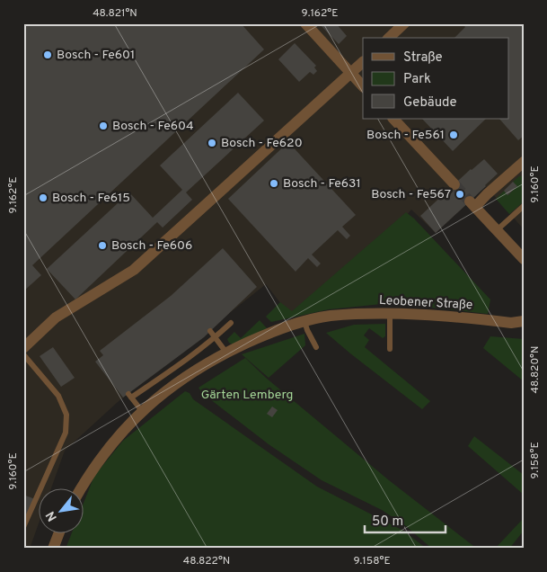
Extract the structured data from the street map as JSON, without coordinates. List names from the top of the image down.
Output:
{
  "streets": {
    "street": ["Leobener Straße"]
  },
  "parks": ["Gärten Lemberg"],
  "places": [
    "Bosch - Fe601",
    "Bosch - Fe604",
    "Bosch - Fe561",
    "Bosch - Fe620",
    "Bosch - Fe631",
    "Bosch - Fe567",
    "Bosch - Fe615",
    "Bosch - Fe606"
  ],
  "legend": ["Straße", "Park", "Gebäude"],
  "scale_bar": "50 m",
  "north": "bottom left",
  "coordinates": [
    "48.821°N",
    "9.162°E",
    "9.160°E",
    "48.820°N",
    "9.158°E",
    "48.822°N"
  ]
}
